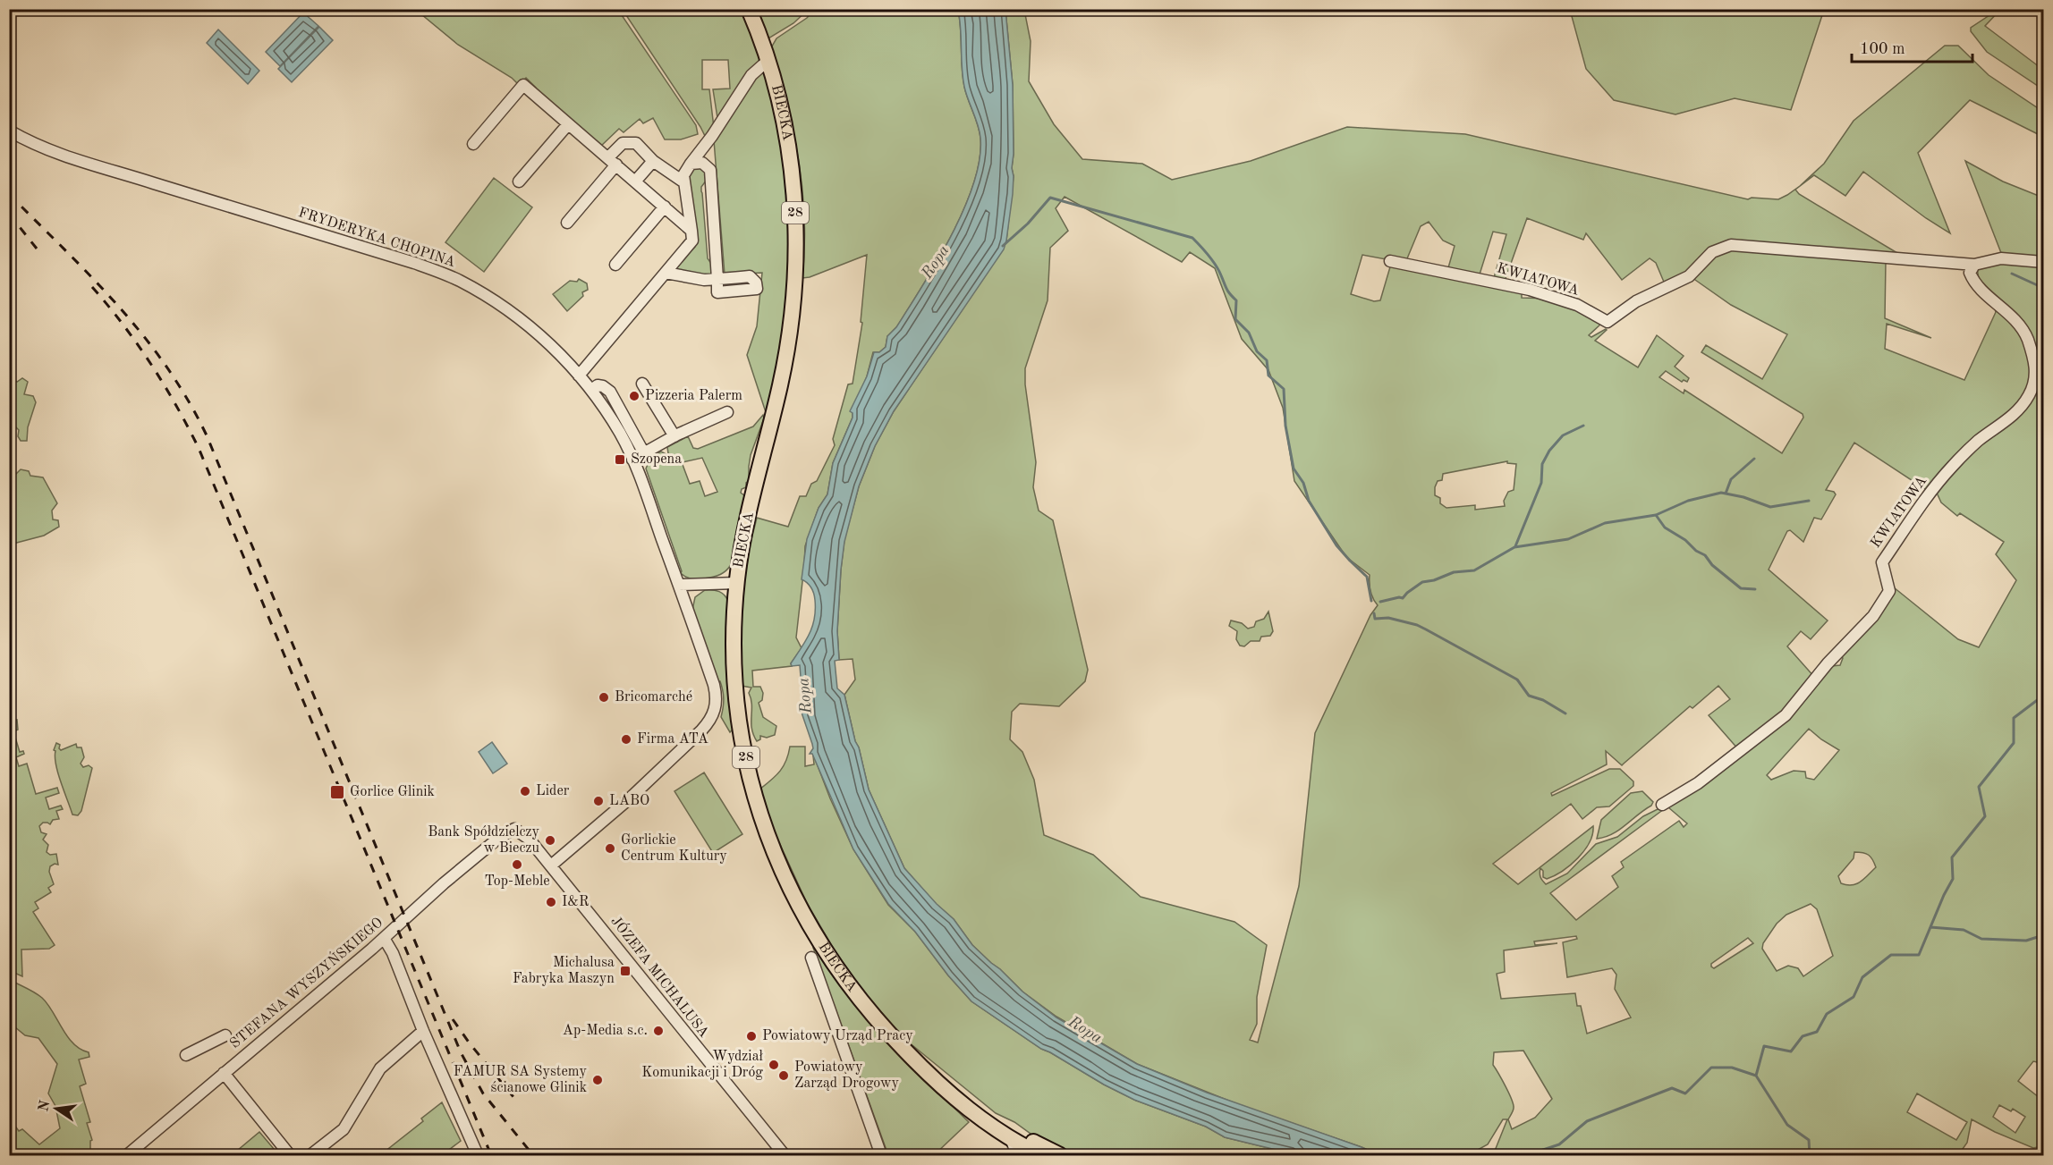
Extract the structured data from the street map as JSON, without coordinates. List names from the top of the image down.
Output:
{
  "streets": {
    "main road": ["BIECKA", "28"],
    "street": [
      "FRYDERYKA CHOPINA",
      "KWIATOWA",
      "JÓZEFA MICHALUSA",
      "STEFANA WYSZYŃSKIEGO"
    ]
  },
  "crossings": [
    ["BIECKA", "28"],
    ["FRYDERYKA CHOPINA", "JÓZEFA MICHALUSA"],
    ["JÓZEFA MICHALUSA", "STEFANA WYSZYŃSKIEGO"]
  ],
  "water": ["Ropa"],
  "places": {
    "other": [
      "Pizzeria Palerm",
      "Bricomarché",
      "Firma ATA",
      "Lider",
      "LABO",
      "Bank Spółdzielczy w Bieczu",
      "Gorlickie Centrum Kultury",
      "Top-Meble",
      "I&R",
      "Ap-Media s.c.",
      "Powiatowy Urząd Pracy",
      "Wydział Komunikacji i Dróg",
      "Powiatowy Zarząd Drogowy",
      "FAMUR SA Systemy ścianowe Glinik"
    ],
    "transit": ["Szopena", "Gorlice Glinik", "Michalusa Fabryka Maszyn"]
  },
  "scale_bar": "100 m",
  "north": "left"
}
